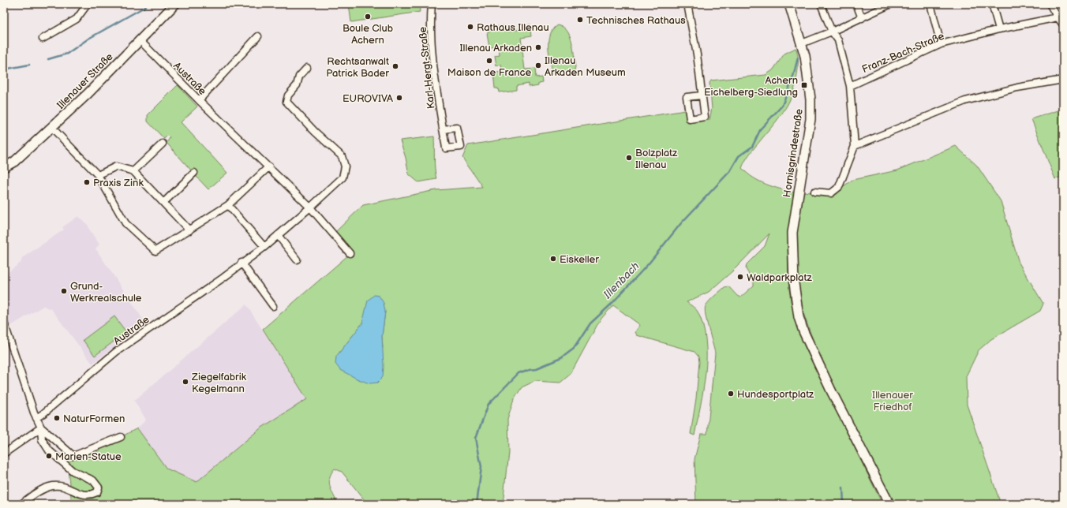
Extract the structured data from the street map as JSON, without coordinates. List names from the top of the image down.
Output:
{
  "streets": {
    "main road": ["Illenauer Straße", "Hornisgrindestraße"],
    "street": ["Franz-Bach-Straße", "Karl-Hergt-Straße", "Austraße"]
  },
  "crossings": [
    ["Austraße", "Illenauer Straße"]
  ],
  "water": ["Illenbach"],
  "parks": ["Illenauer Friedhof"],
  "places": {
    "other": [
      "Boule Club Achern",
      "Technisches Rathaus",
      "Rathaus Illenau",
      "Illenau Arkaden",
      "Maison de France",
      "Illenau Arkaden Museum",
      "Rechtsanwalt Patrick Bader",
      "EUROVIVA",
      "Bolzplatz Illenau",
      "Praxis Zink",
      "Eiskeller",
      "Waldparkplatz",
      "Grund- Werkrealschule",
      "Ziegelfabrik Kegelmann",
      "Hundesportplatz",
      "NaturFormen",
      "Marien-Statue"
    ],
    "transit": ["Achern Eichelberg-Siedlung"]
  }
}
